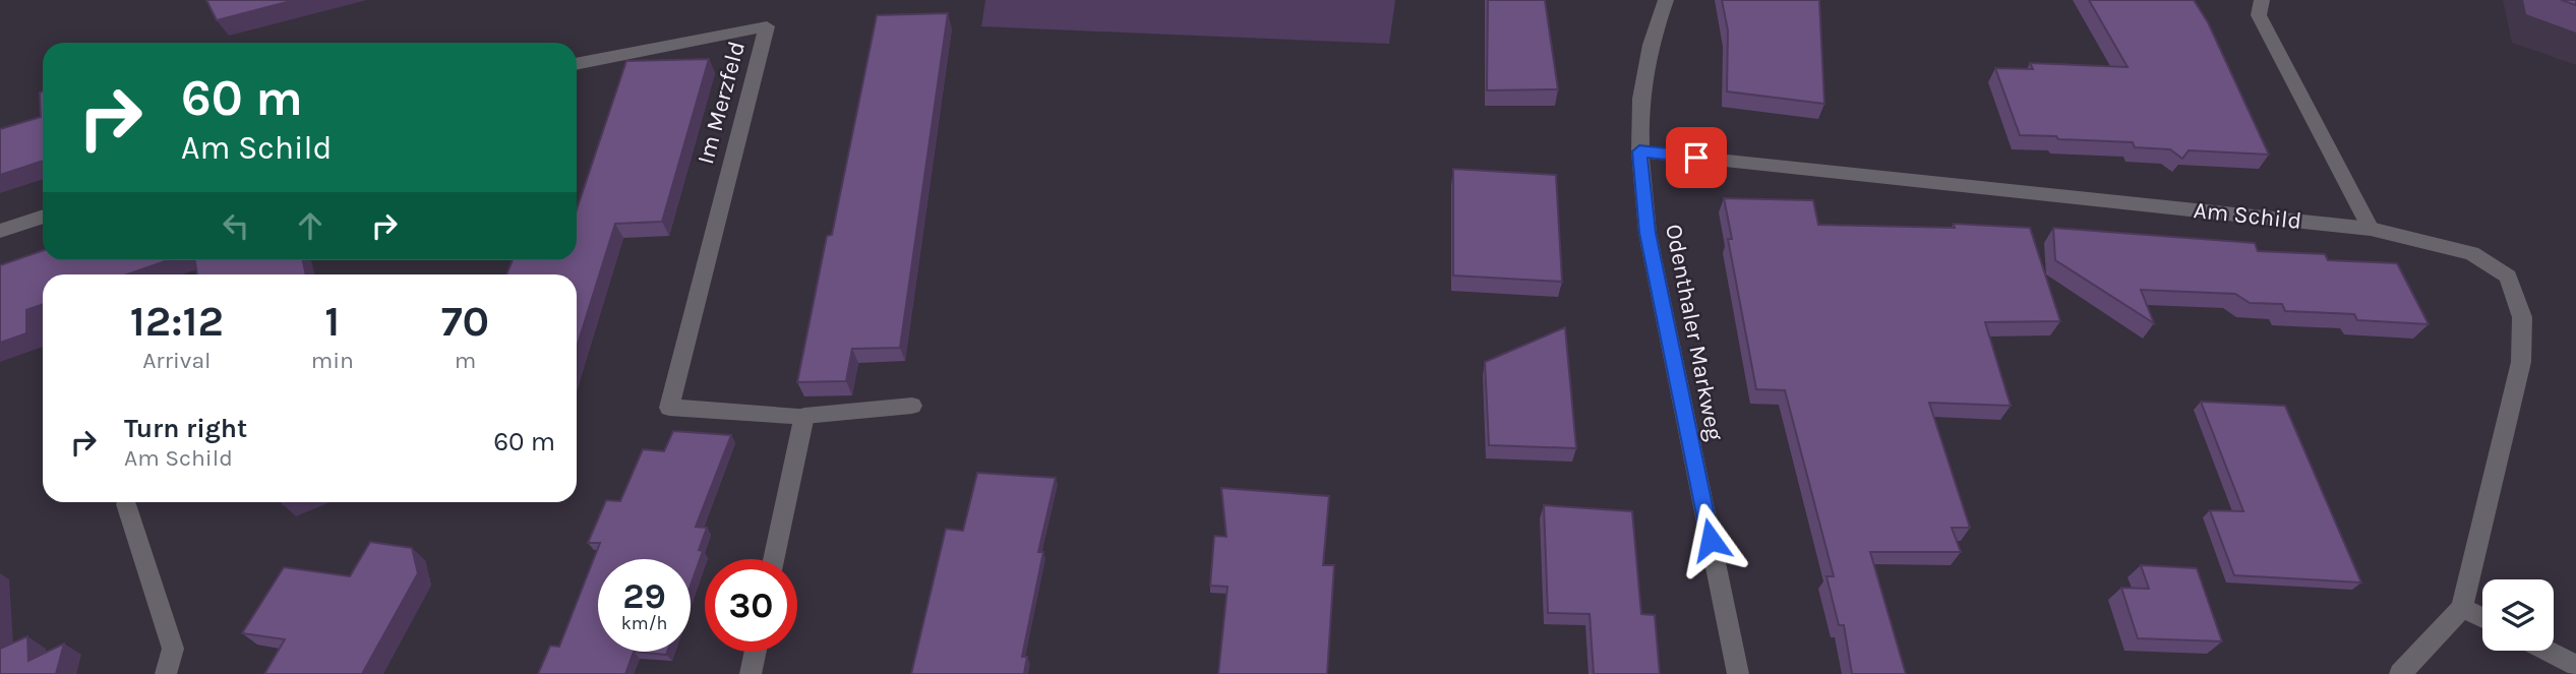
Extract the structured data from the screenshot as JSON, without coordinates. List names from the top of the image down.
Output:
{
  "streets": {
    "street": ["Im Merzfeld", "Am Schild", "Odenthaler Markweg"]
  },
  "crossings": [
    ["Am Schild", "Odenthaler Markweg"]
  ],
  "page": {
    "turn": ["60 m", "Am Schild"],
    "eta": [
      "12:12",
      "Arrival",
      "1",
      "min",
      "70",
      "m"
    ],
    "list": [
      {
        "name": "Turn right",
        "note": "Am Schild",
        "value": "60 m"
      }
    ],
    "speed": "29 km/h",
    "limit": "30"
  }
}
